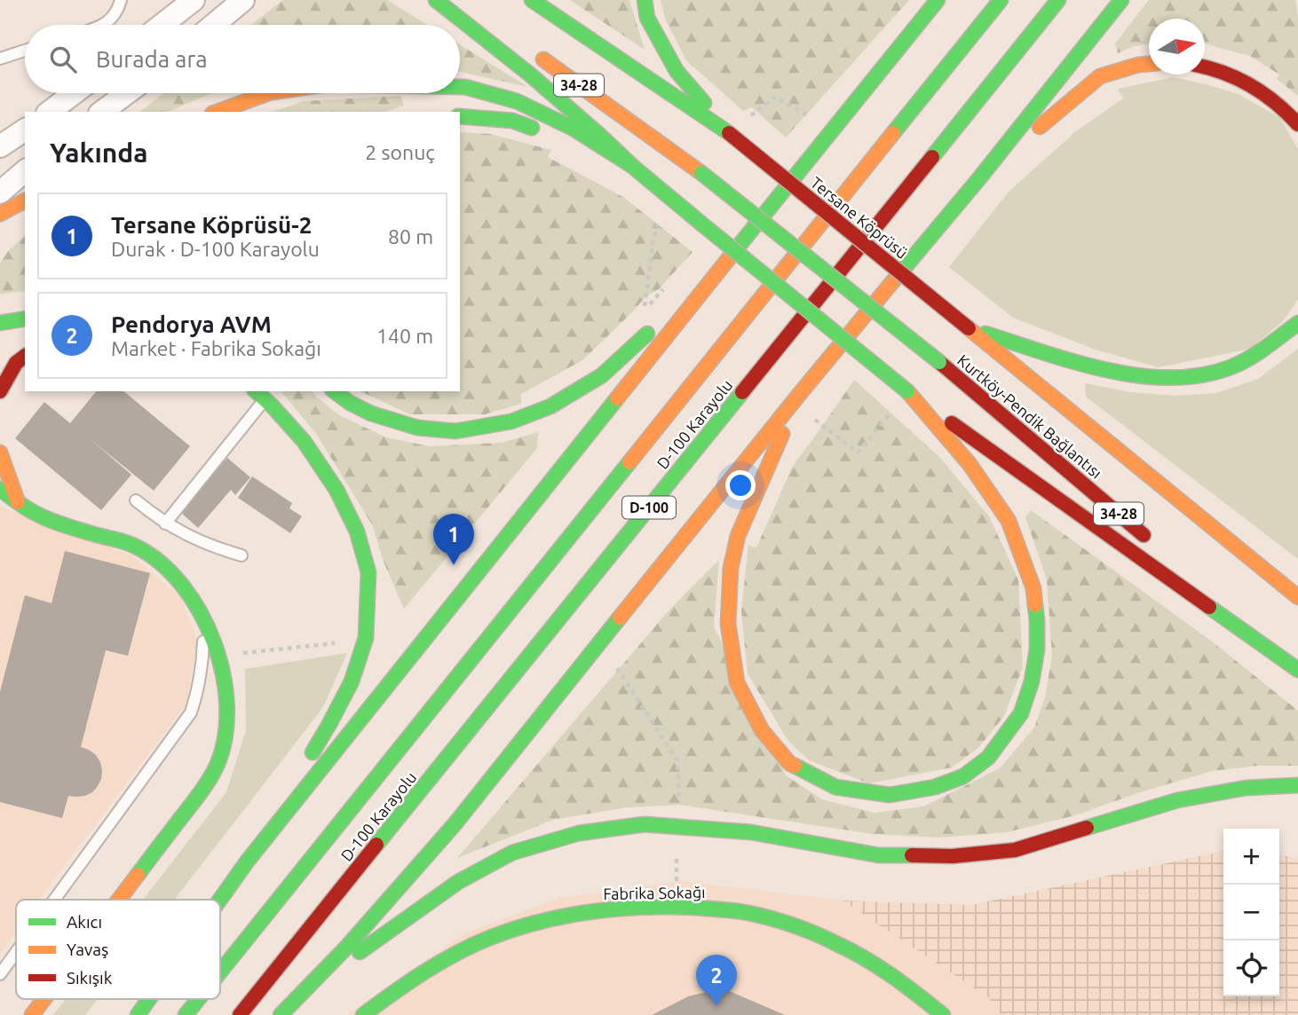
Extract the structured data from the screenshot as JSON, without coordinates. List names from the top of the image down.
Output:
{
  "streets": {
    "main road": [
      "34-28",
      "Tersane Köprüsü",
      "Kurtköy-Pendik Bağlantısı",
      "D-100 Karayolu",
      "D-100",
      "Fabrika Sokağı"
    ]
  },
  "crossings": [
    ["34-28", "Tersane Köprüsü"],
    ["Tersane Köprüsü", "Kurtköy-Pendik Bağlantısı"]
  ],
  "legend": ["Akıcı", "Yavaş", "Sıkışık"],
  "north": "right",
  "page": {
    "search": "Burada ara",
    "heading": ["Yakında", "2 sonuç"],
    "list": [
      {
        "mark": "1",
        "name": "Tersane Köprüsü-2",
        "note": "Durak · D-100 Karayolu",
        "value": "80 m"
      },
      {
        "mark": "2",
        "name": "Pendorya AVM",
        "note": "Market · Fabrika Sokağı",
        "value": "140 m"
      }
    ],
    "pins": ["1", "2"],
    "map_buttons": ["+", "−"]
  }
}
